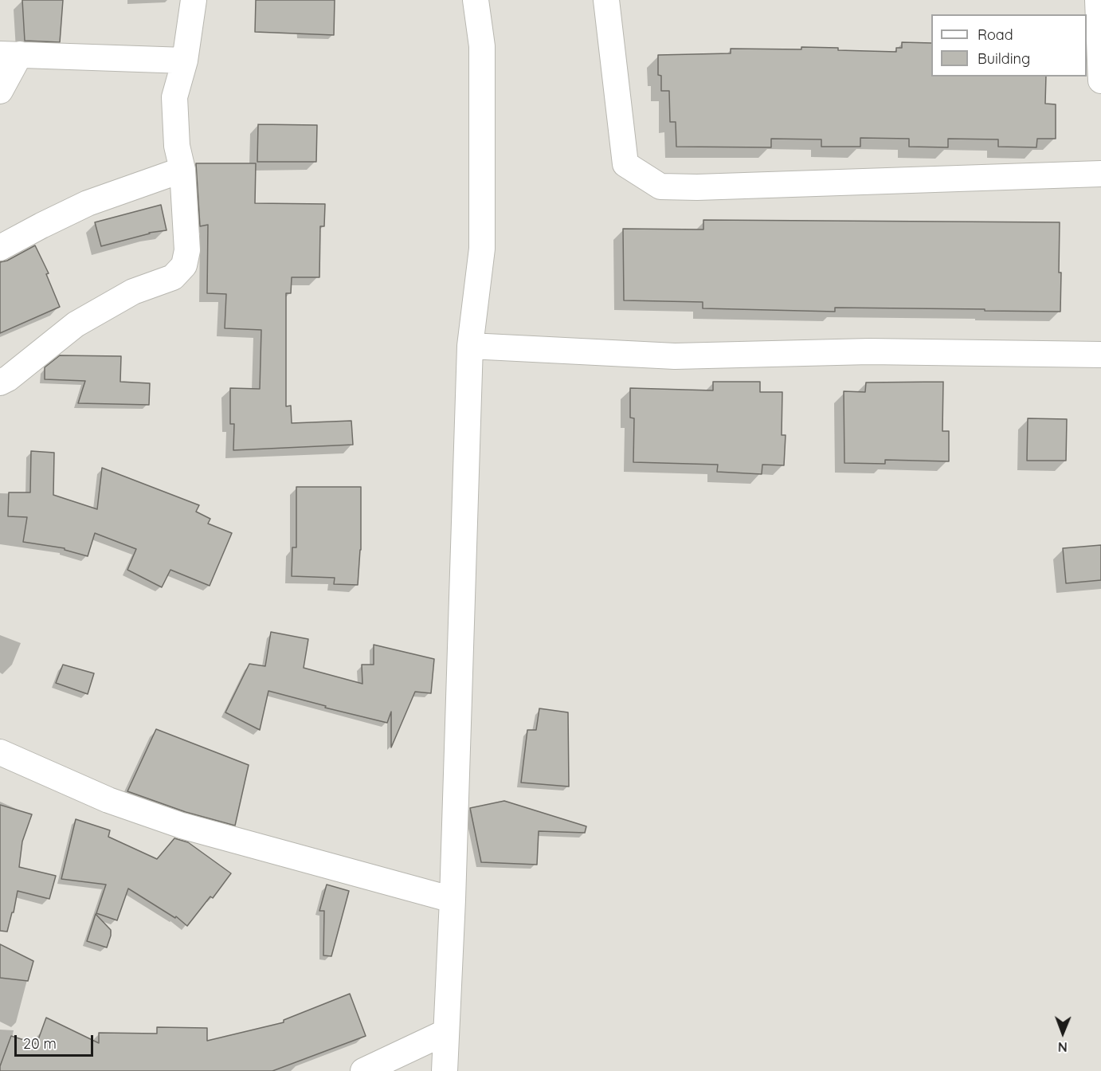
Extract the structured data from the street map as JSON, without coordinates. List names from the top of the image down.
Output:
{
  "legend": ["Road", "Building"],
  "scale_bar": "20 m",
  "north": "bottom"
}
